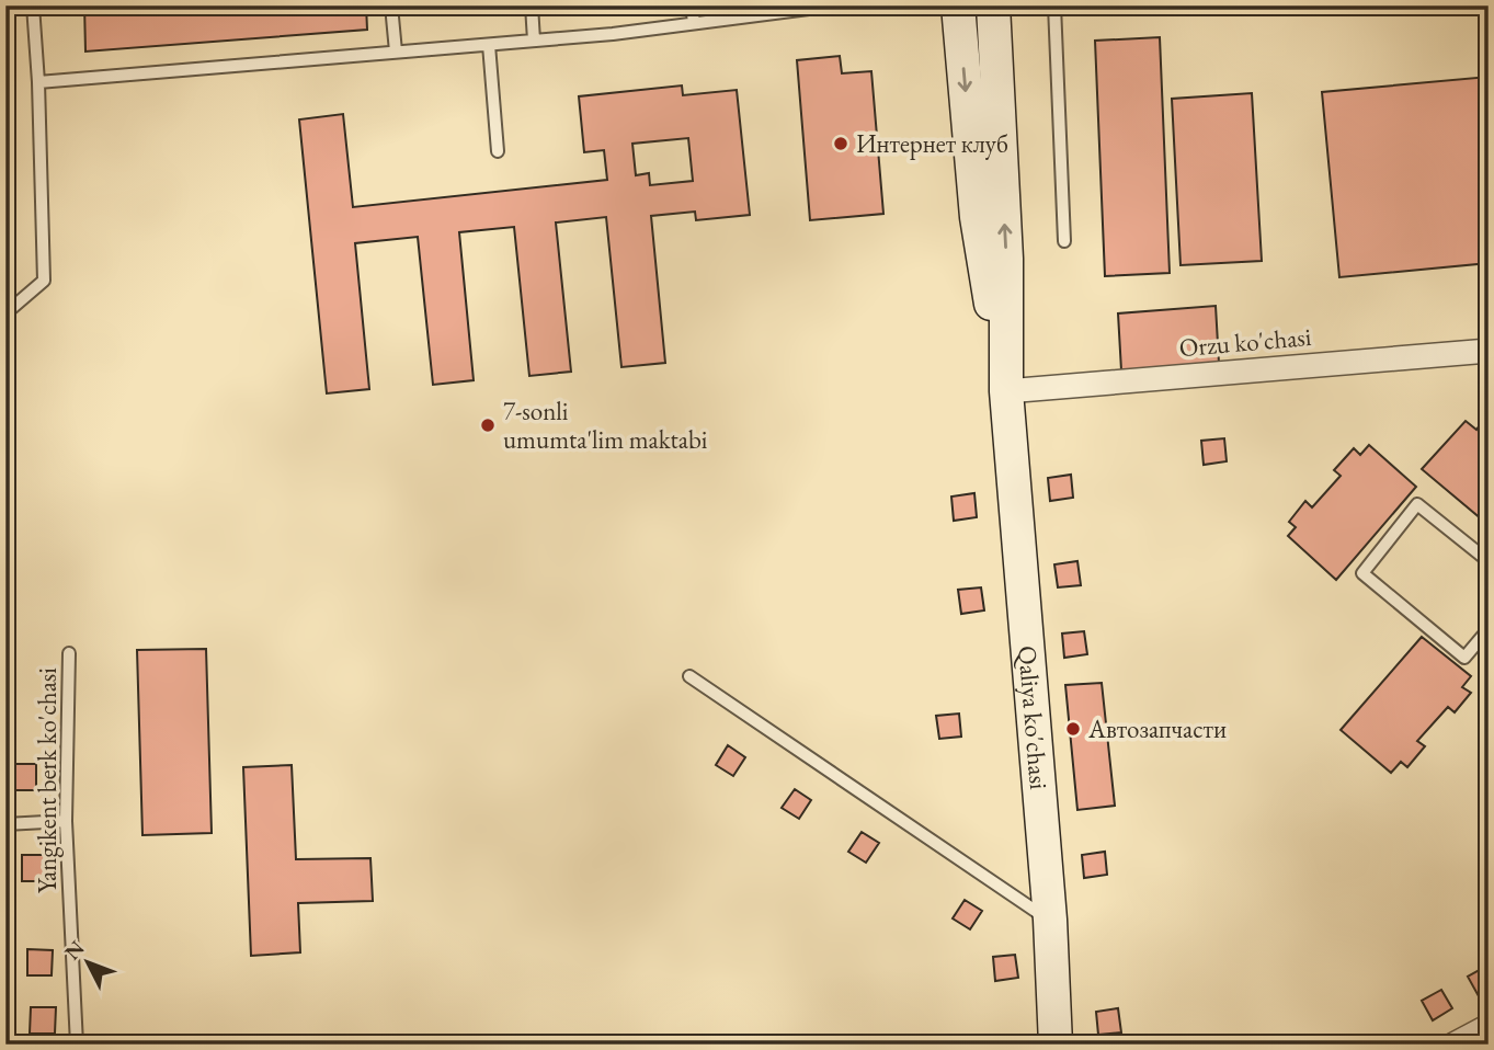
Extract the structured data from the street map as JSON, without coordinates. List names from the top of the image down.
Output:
{
  "streets": {
    "main road": ["Qaliya ko'chasi"],
    "street": ["Orzu ko'chasi"],
    "lane": ["Yangikent berk ko'chasi"]
  },
  "crossings": [
    ["Orzu ko'chasi", "Qaliya ko'chasi"]
  ],
  "places": ["Интернет клуб", "7-sonli umumta'lim maktabi", "Автозапчасти"],
  "north": "top left"
}
